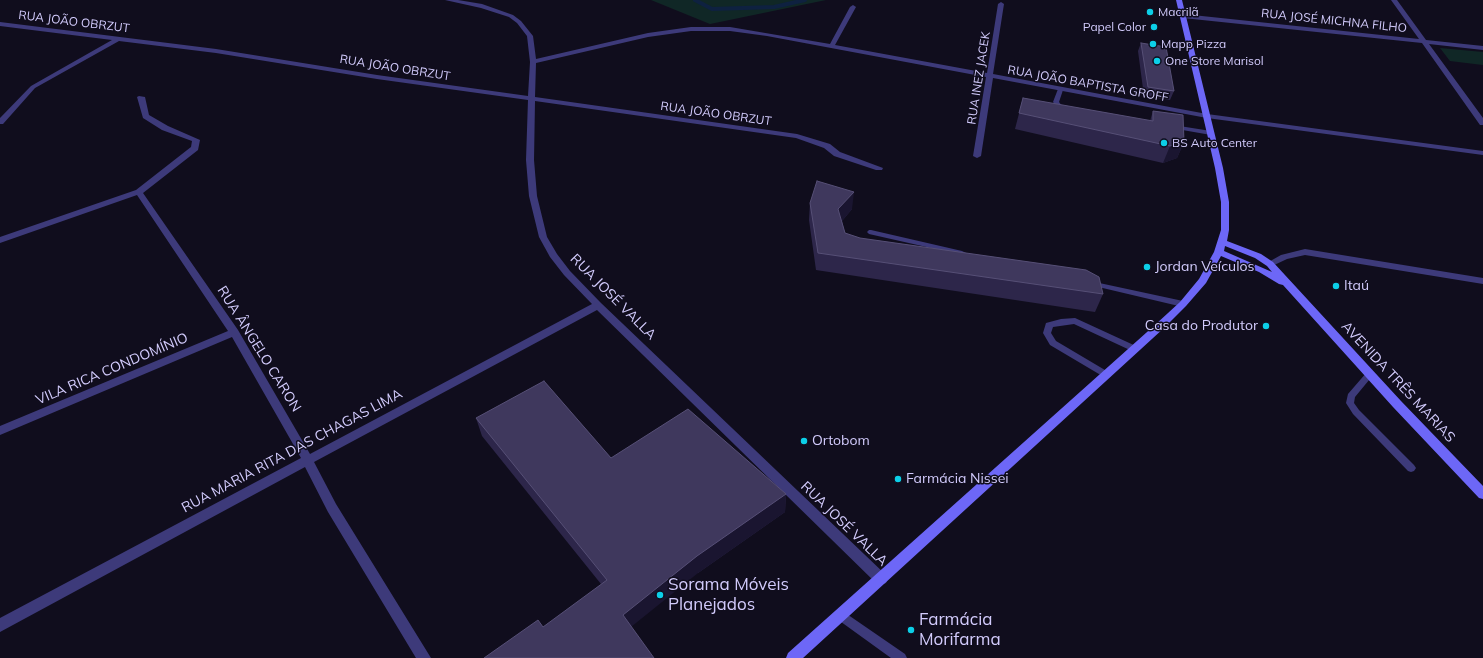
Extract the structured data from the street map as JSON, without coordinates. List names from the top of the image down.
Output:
{
  "streets": {
    "main road": ["AVENIDA TRÊS MARIAS"],
    "street": [
      "RUA JOSÉ MICHNA FILHO",
      "RUA JOÃO OBRZUT",
      "RUA INEZ JACEK",
      "RUA JOÃO BAPTISTA GROFF",
      "RUA JOSÉ VALLA",
      "RUA ÂNGELO CARON",
      "VILA RICA CONDOMÍNIO",
      "RUA MARIA RITA DAS CHAGAS LIMA"
    ]
  },
  "crossings": [
    ["RUA JOÃO OBRZUT", "RUA JOSÉ VALLA"],
    ["RUA INEZ JACEK", "RUA JOÃO BAPTISTA GROFF"],
    ["RUA JOÃO BAPTISTA GROFF", "RUA JOSÉ VALLA"],
    ["RUA JOSÉ VALLA", "RUA MARIA RITA DAS CHAGAS LIMA"],
    ["RUA ÂNGELO CARON", "VILA RICA CONDOMÍNIO"],
    ["RUA ÂNGELO CARON", "RUA MARIA RITA DAS CHAGAS LIMA"]
  ],
  "places": [
    "Macrilã",
    "Papel Color",
    "Mapp Pizza",
    "One Store Marisol",
    "BS Auto Center",
    "Jordan Veículos",
    "Itaú",
    "Casa do Produtor",
    "Ortobom",
    "Farmácia Nissei",
    "Sorama Móveis Planejados",
    "Farmácia Morifarma"
  ]
}
